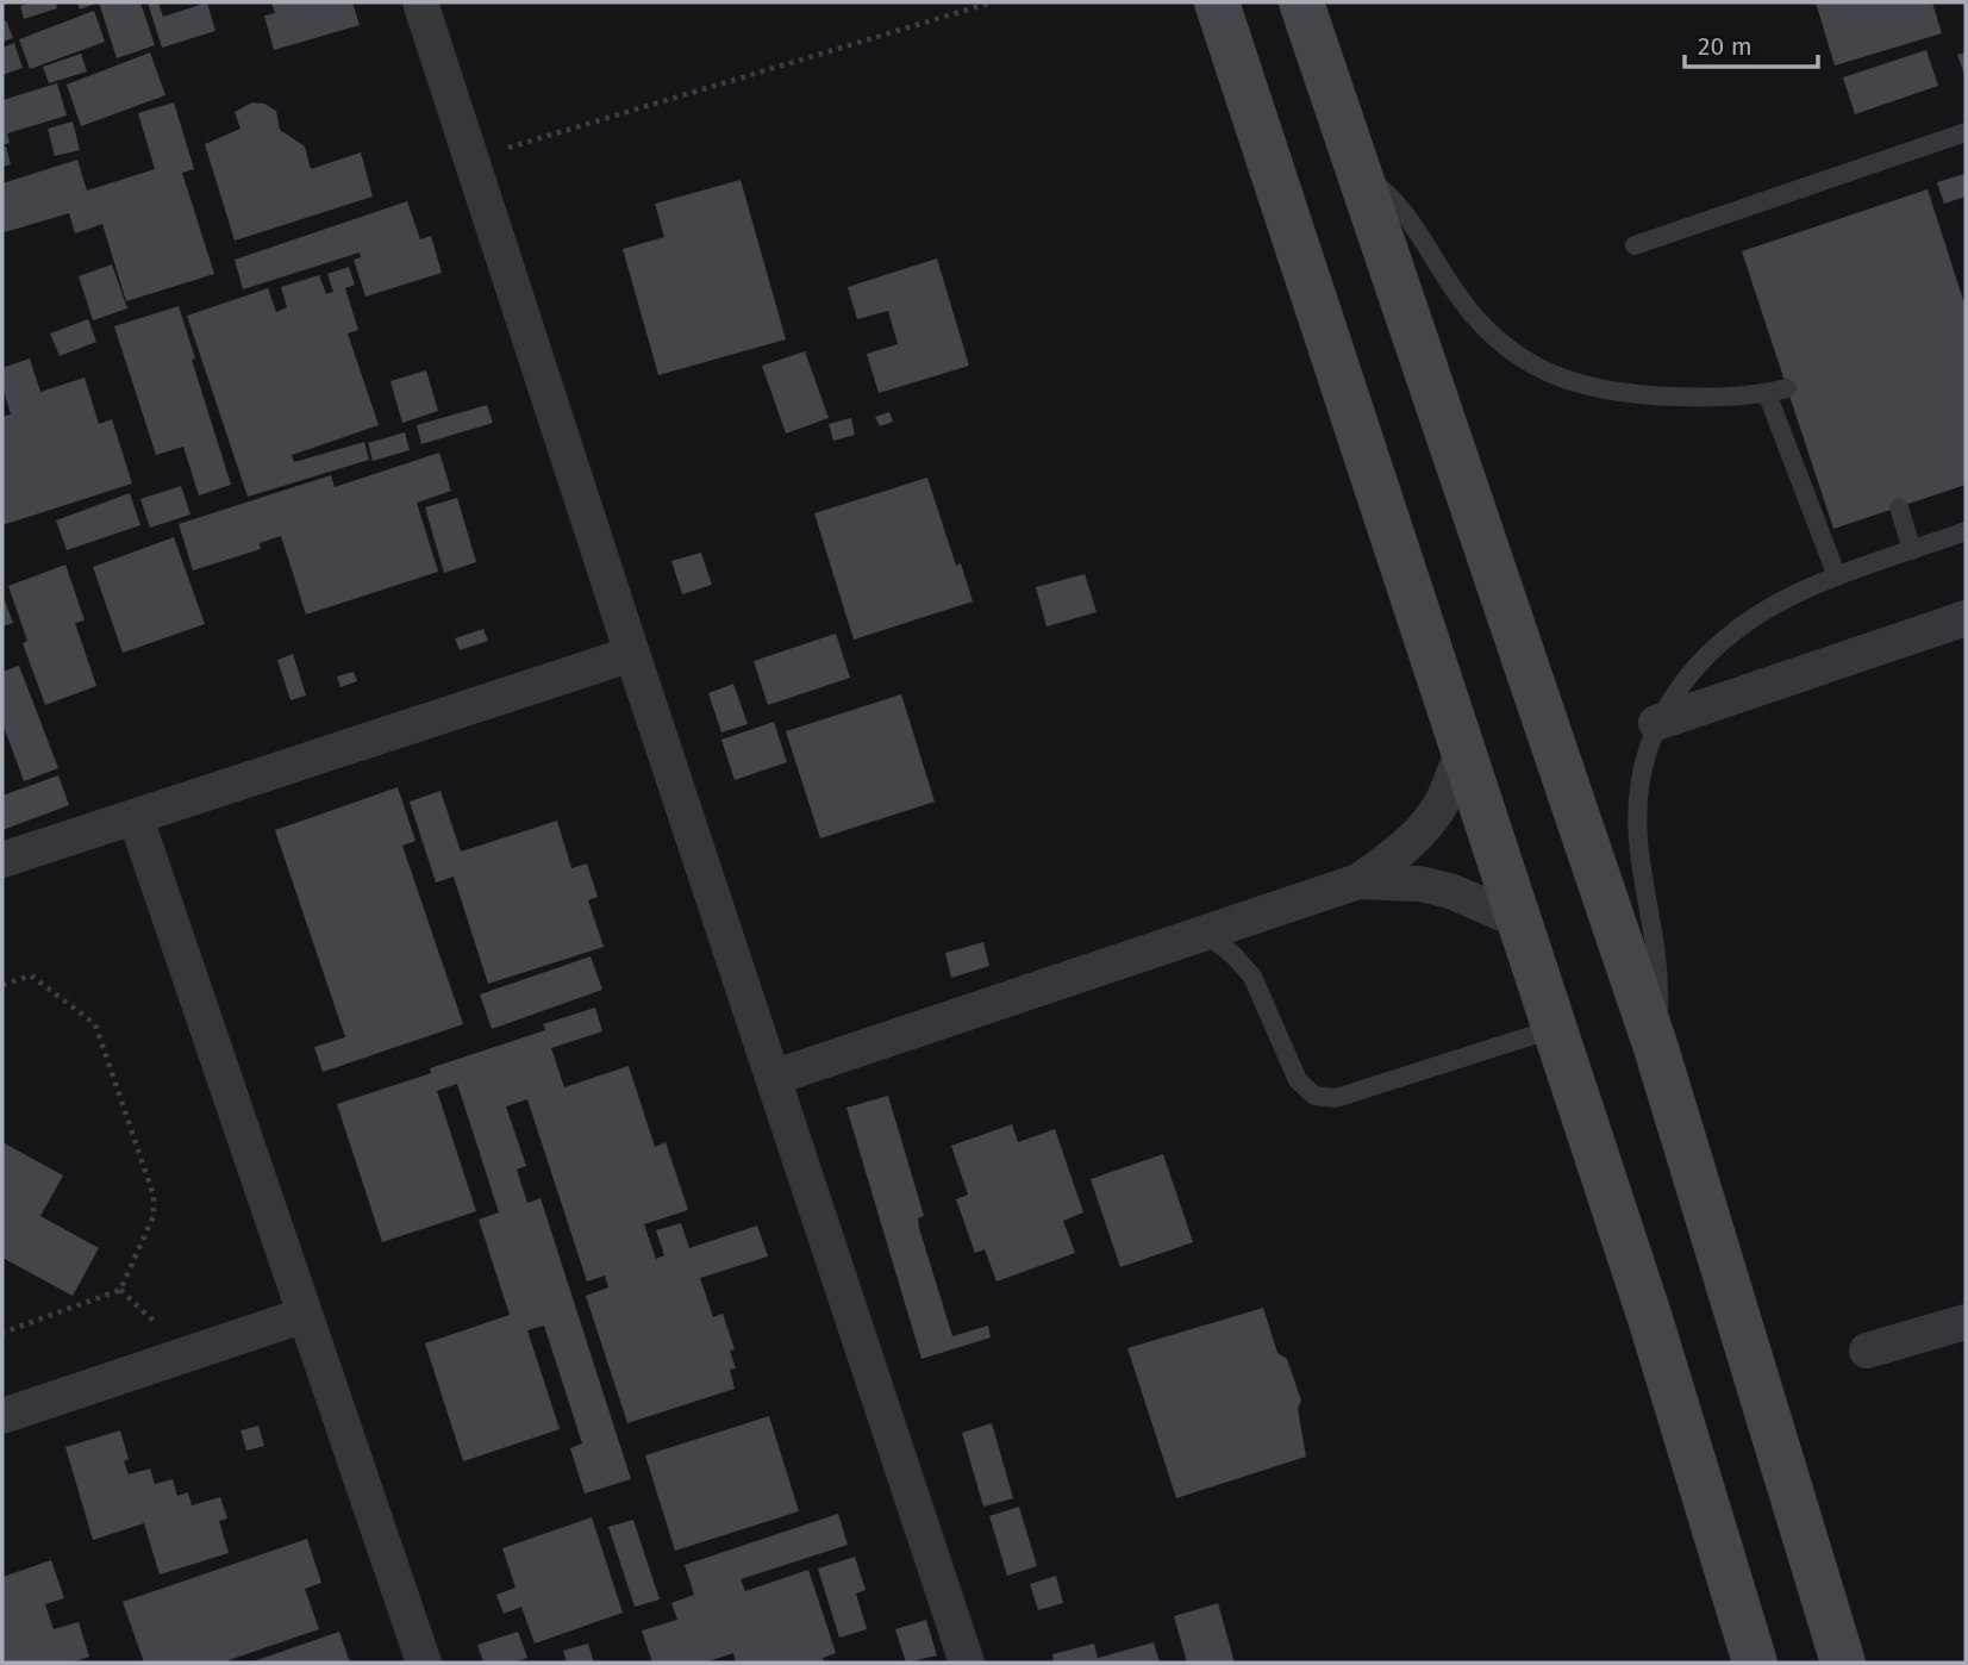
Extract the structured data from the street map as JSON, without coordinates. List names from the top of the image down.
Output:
{
  "scale_bar": "20 m"
}
